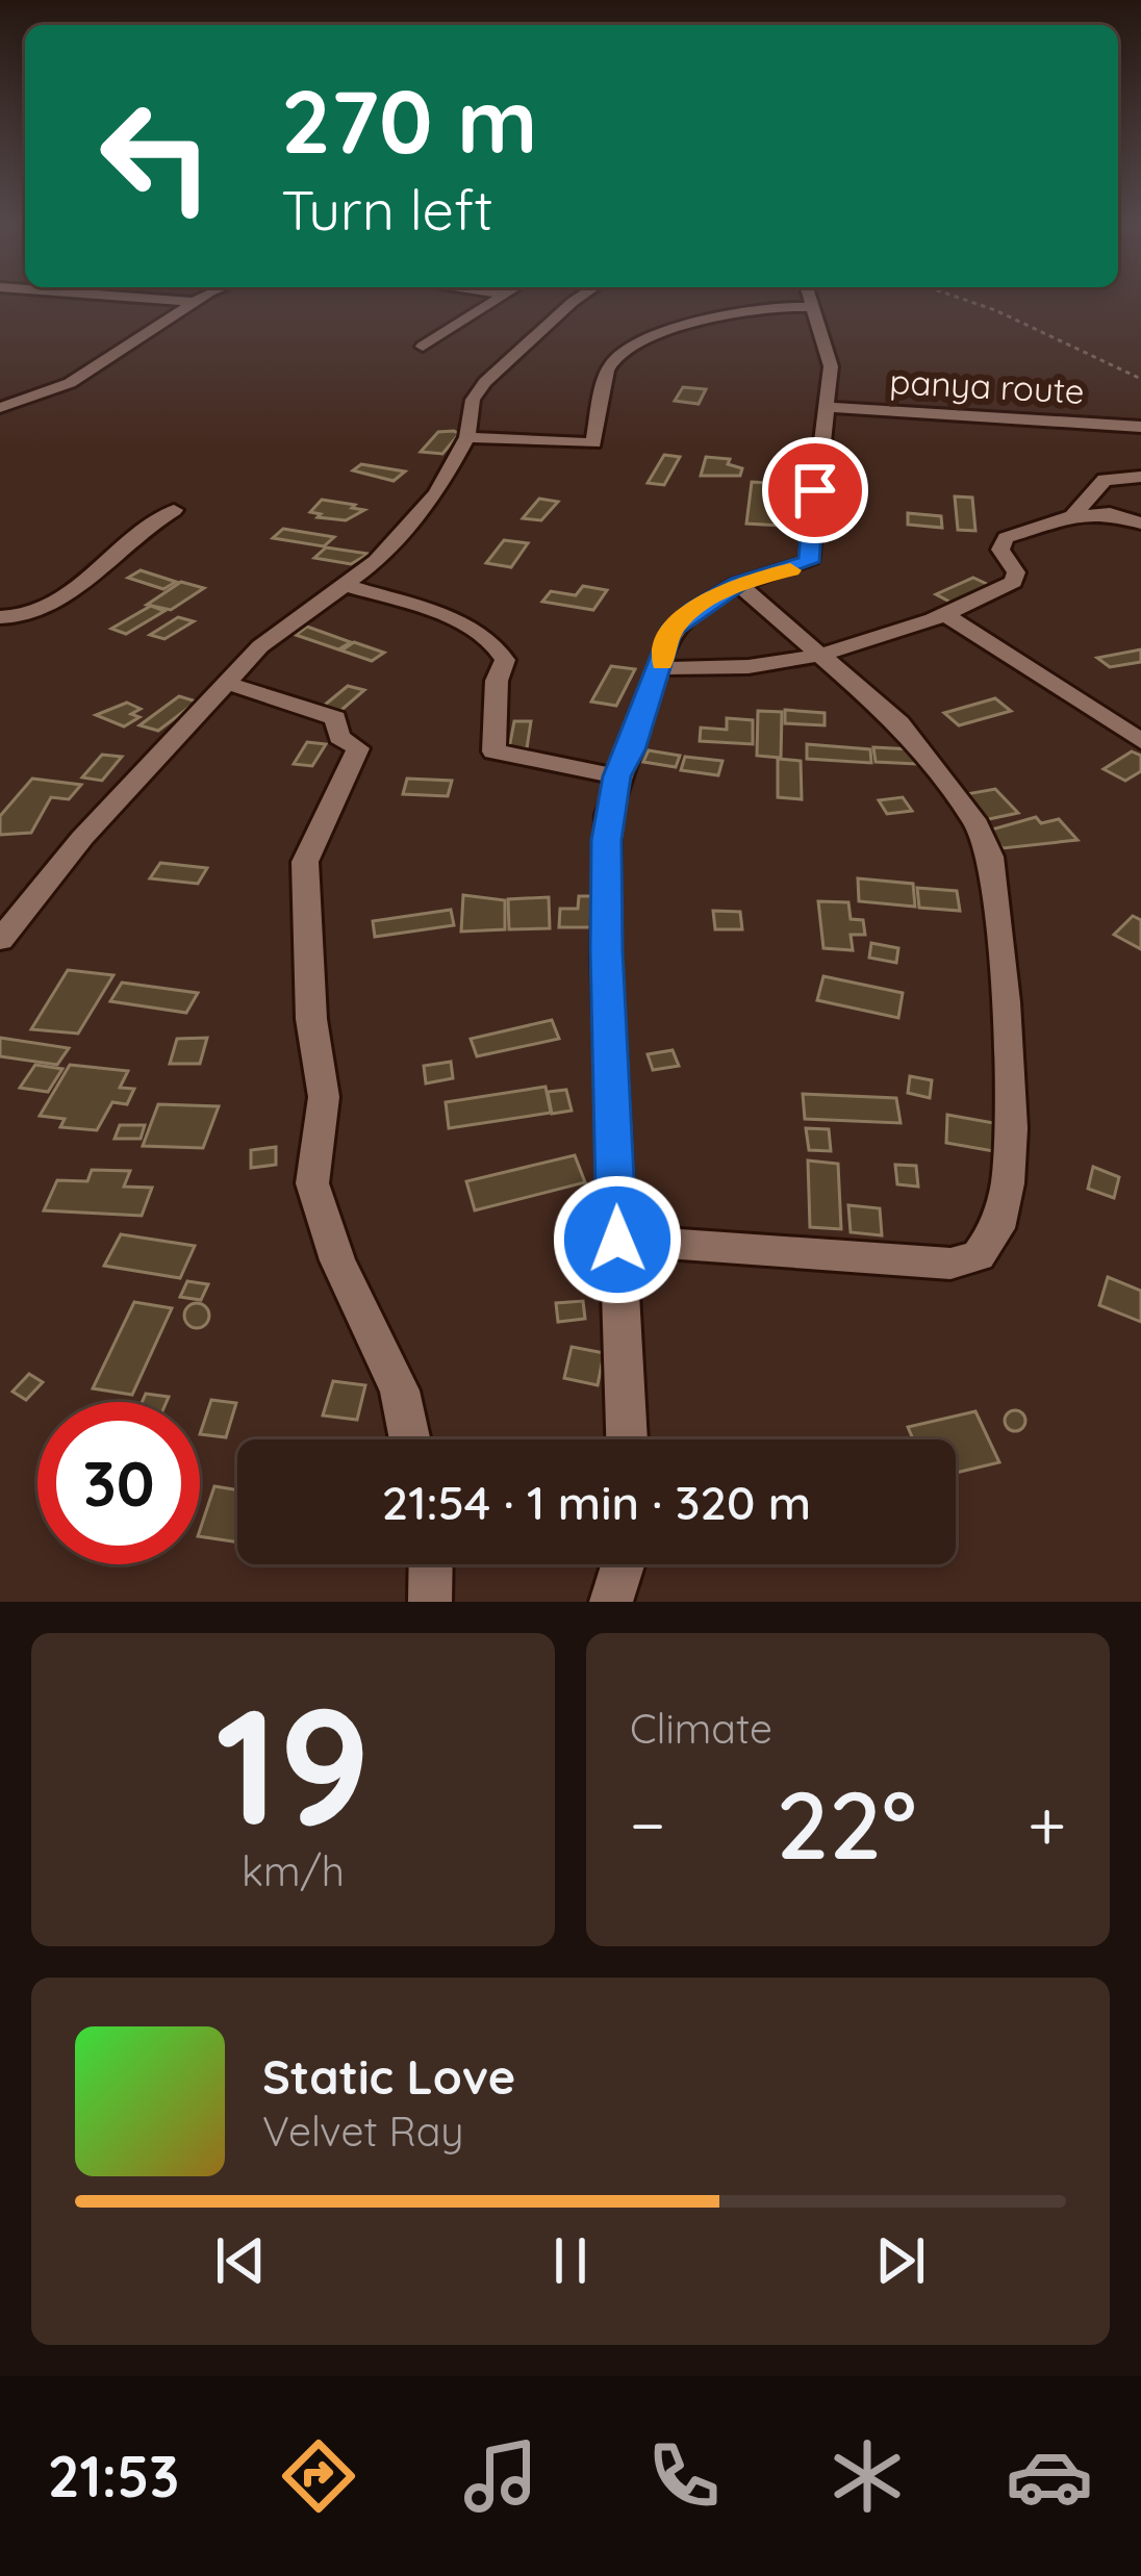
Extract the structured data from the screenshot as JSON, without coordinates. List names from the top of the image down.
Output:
{
  "streets": {
    "street": ["panya route"]
  },
  "page": {
    "turn": ["270 m", "Turn left"],
    "limit": "30",
    "trip": "21:54 · 1 min · 320 m",
    "tile": [
      ["19", "km/h"],
      "Climate"
    ],
    "heat": ["−", "22°", "+"],
    "song": ["Static Love", "Velvet Ray"],
    "tabs": "21:53"
  }
}
